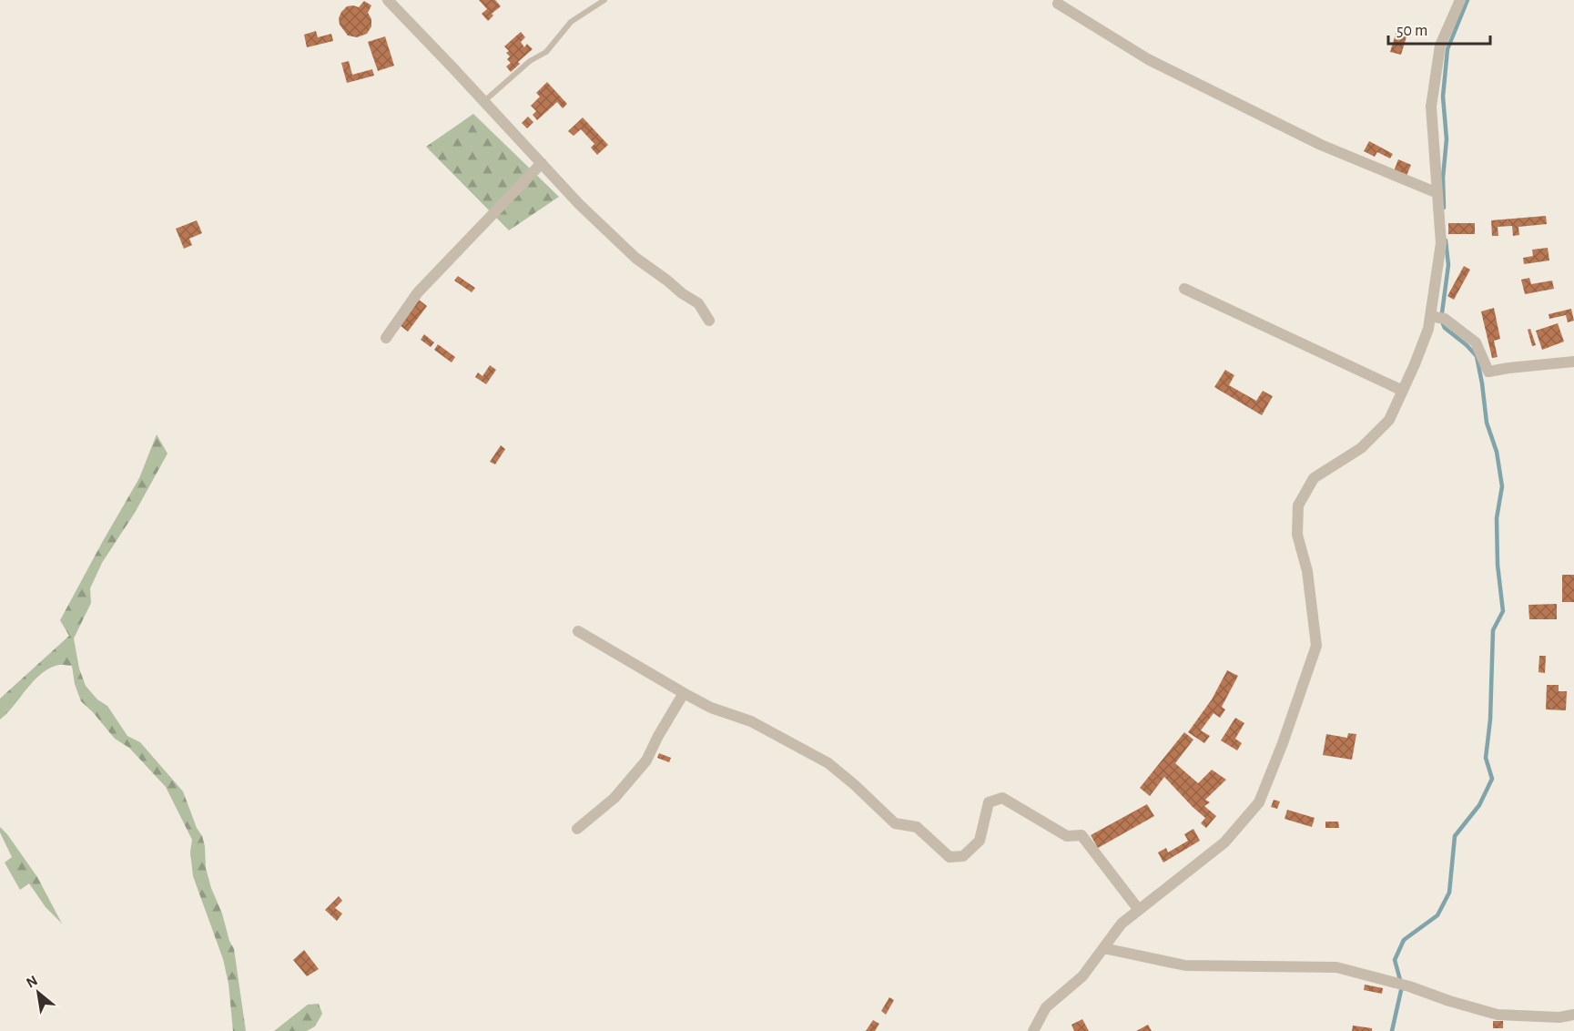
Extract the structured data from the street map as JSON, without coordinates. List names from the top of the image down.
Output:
{
  "scale_bar": "50 m",
  "north": "top left"
}
